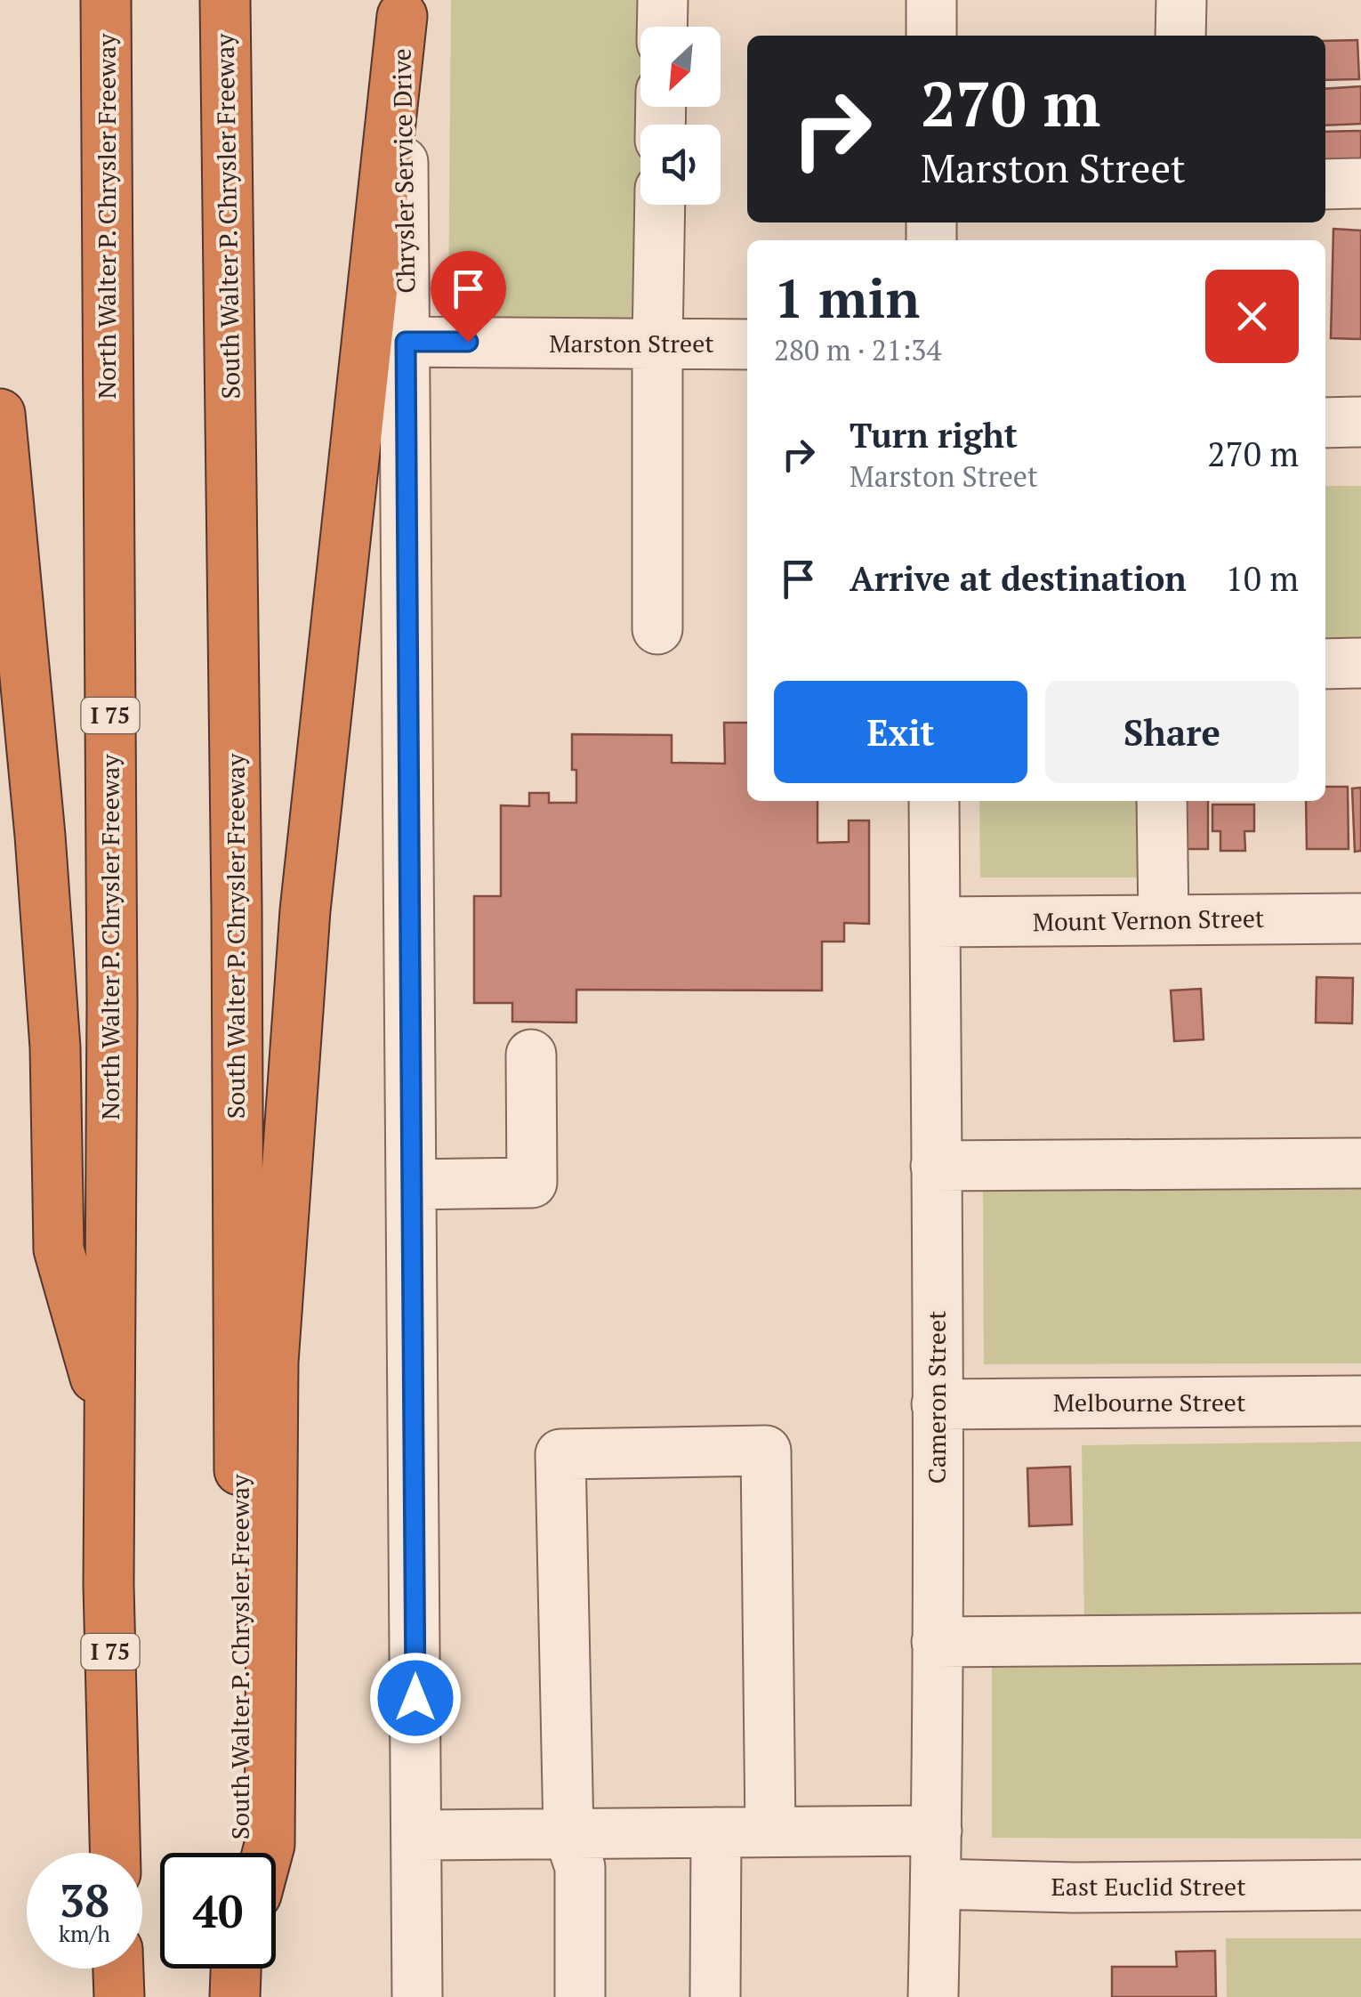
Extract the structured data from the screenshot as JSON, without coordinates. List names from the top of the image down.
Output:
{
  "streets": {
    "highway": ["North Walter P. Chrysler Freeway", "South Walter P. Chrysler Freeway", "I 75"],
    "street": [
      "Chrysler Service Drive",
      "Marston Street",
      "Mount Vernon Street",
      "Cameron Street",
      "Melbourne Street",
      "East Euclid Street"
    ]
  },
  "crossings": [
    ["Chrysler Service Drive", "Marston Street"],
    ["Mount Vernon Street", "Cameron Street"],
    ["Cameron Street", "Melbourne Street"],
    ["Cameron Street", "East Euclid Street"]
  ],
  "north": "bottom left",
  "page": {
    "turn": ["270 m", "Marston Street"],
    "heading": ["1 min", "280 m · 21:34"],
    "list": [
      {
        "name": "Turn right",
        "note": "Marston Street",
        "value": "270 m"
      },
      {
        "name": "Arrive at destination",
        "value": "10 m"
      }
    ],
    "buttons": ["Exit", "Share"],
    "speed": "38 km/h",
    "limit": "40"
  }
}
